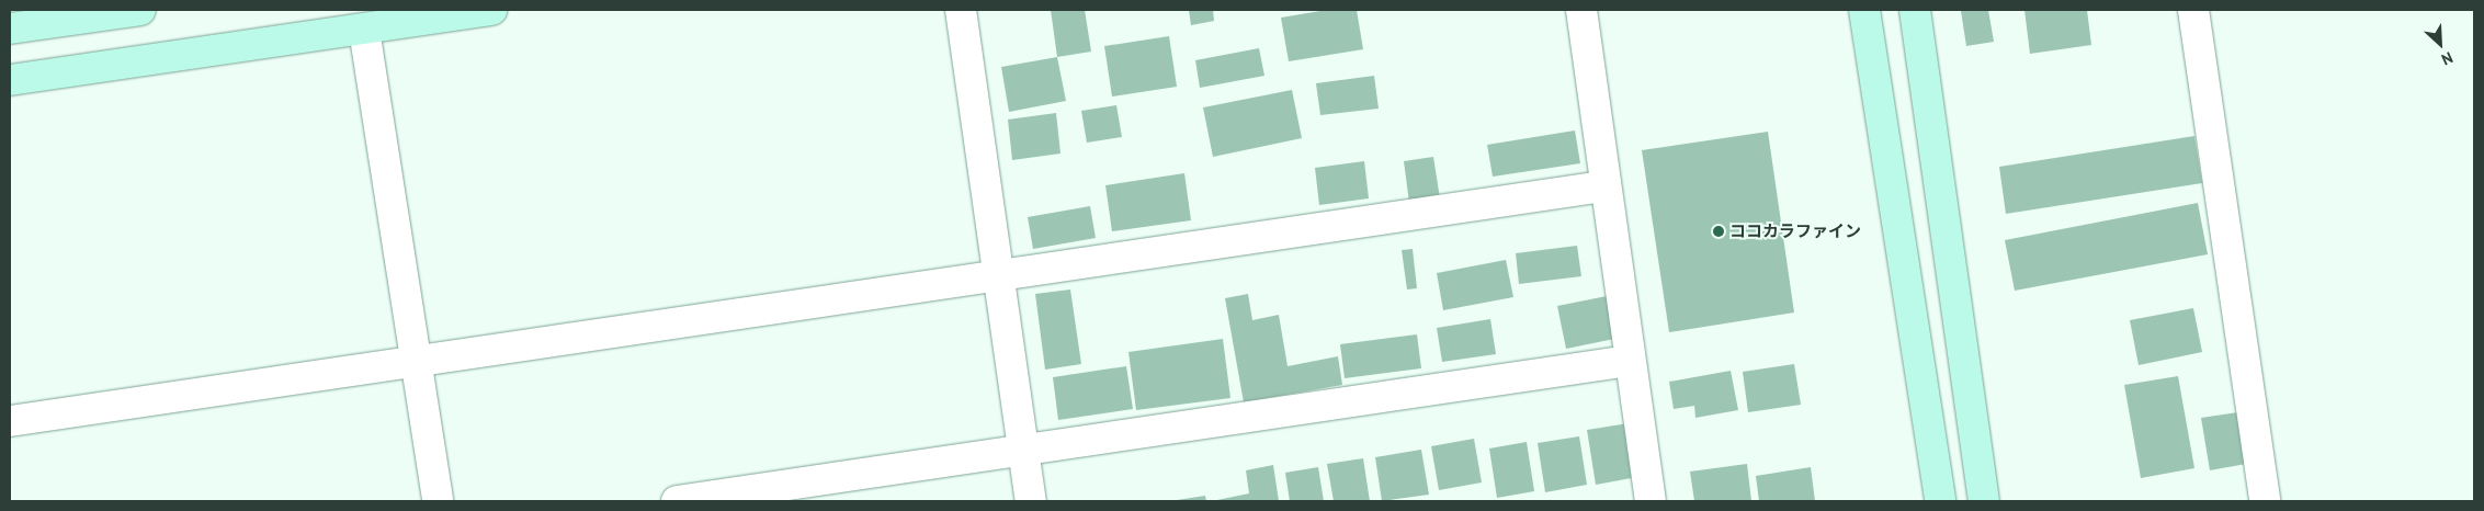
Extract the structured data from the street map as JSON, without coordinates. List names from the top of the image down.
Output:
{
  "places": ["ココカラファイン"],
  "north": "bottom right"
}
